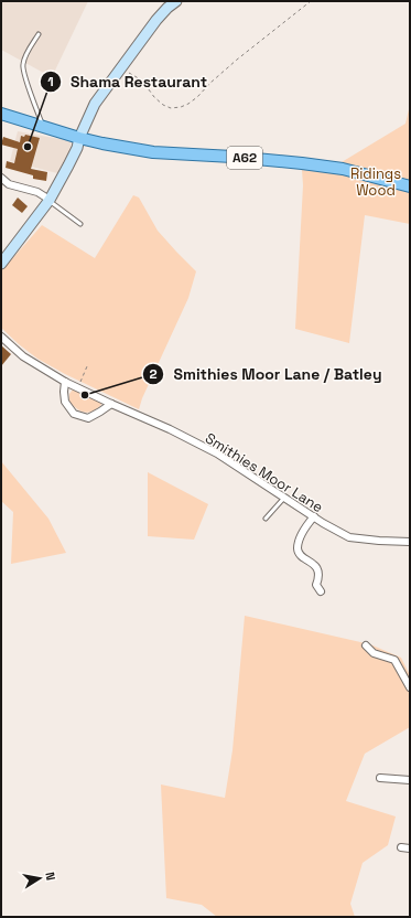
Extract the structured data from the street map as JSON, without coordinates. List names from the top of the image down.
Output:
{
  "streets": {
    "main road": ["A62"],
    "street": ["Smithies Moor Lane"]
  },
  "parks": ["Ridings Wood"],
  "places": ["Shama Restaurant", "Smithies Moor Lane / Batley"],
  "north": "right"
}
